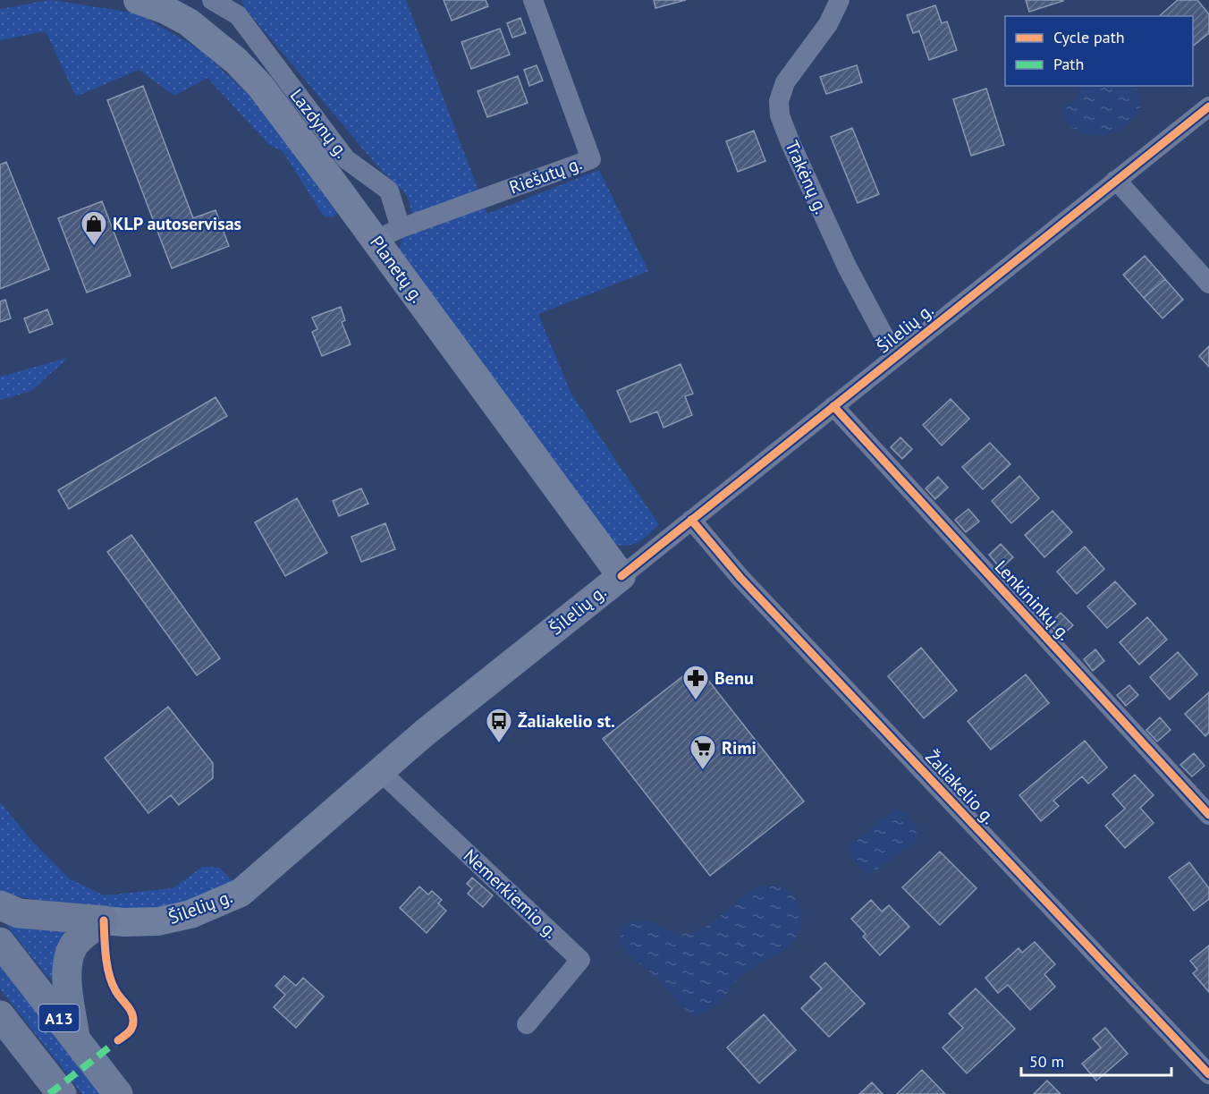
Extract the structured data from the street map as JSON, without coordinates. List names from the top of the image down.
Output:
{
  "streets": {
    "highway": ["A13"],
    "main road": ["Planetų g.", "Šilelių g."],
    "street": [
      "Lazdynų g.",
      "Riešutų g.",
      "Trakėnų g.",
      "Lenkininkų g.",
      "Žaliakelio g.",
      "Nemerkiemio g."
    ]
  },
  "crossings": [
    ["Lazdynų g.", "Riešutų g."],
    ["Trakėnų g.", "Šilelių g."],
    ["Planetų g.", "Šilelių g."],
    ["Šilelių g.", "Lenkininkų g."],
    ["Šilelių g.", "Žaliakelio g."],
    ["Šilelių g.", "Nemerkiemio g."]
  ],
  "places": {
    "shop": ["KLP autoservisas"],
    "pharmacy": ["Benu"],
    "bus stop": ["Žaliakelio st."],
    "supermarket": ["Rimi"]
  },
  "legend": ["Cycle path", "Path"],
  "scale_bar": "50 m"
}
